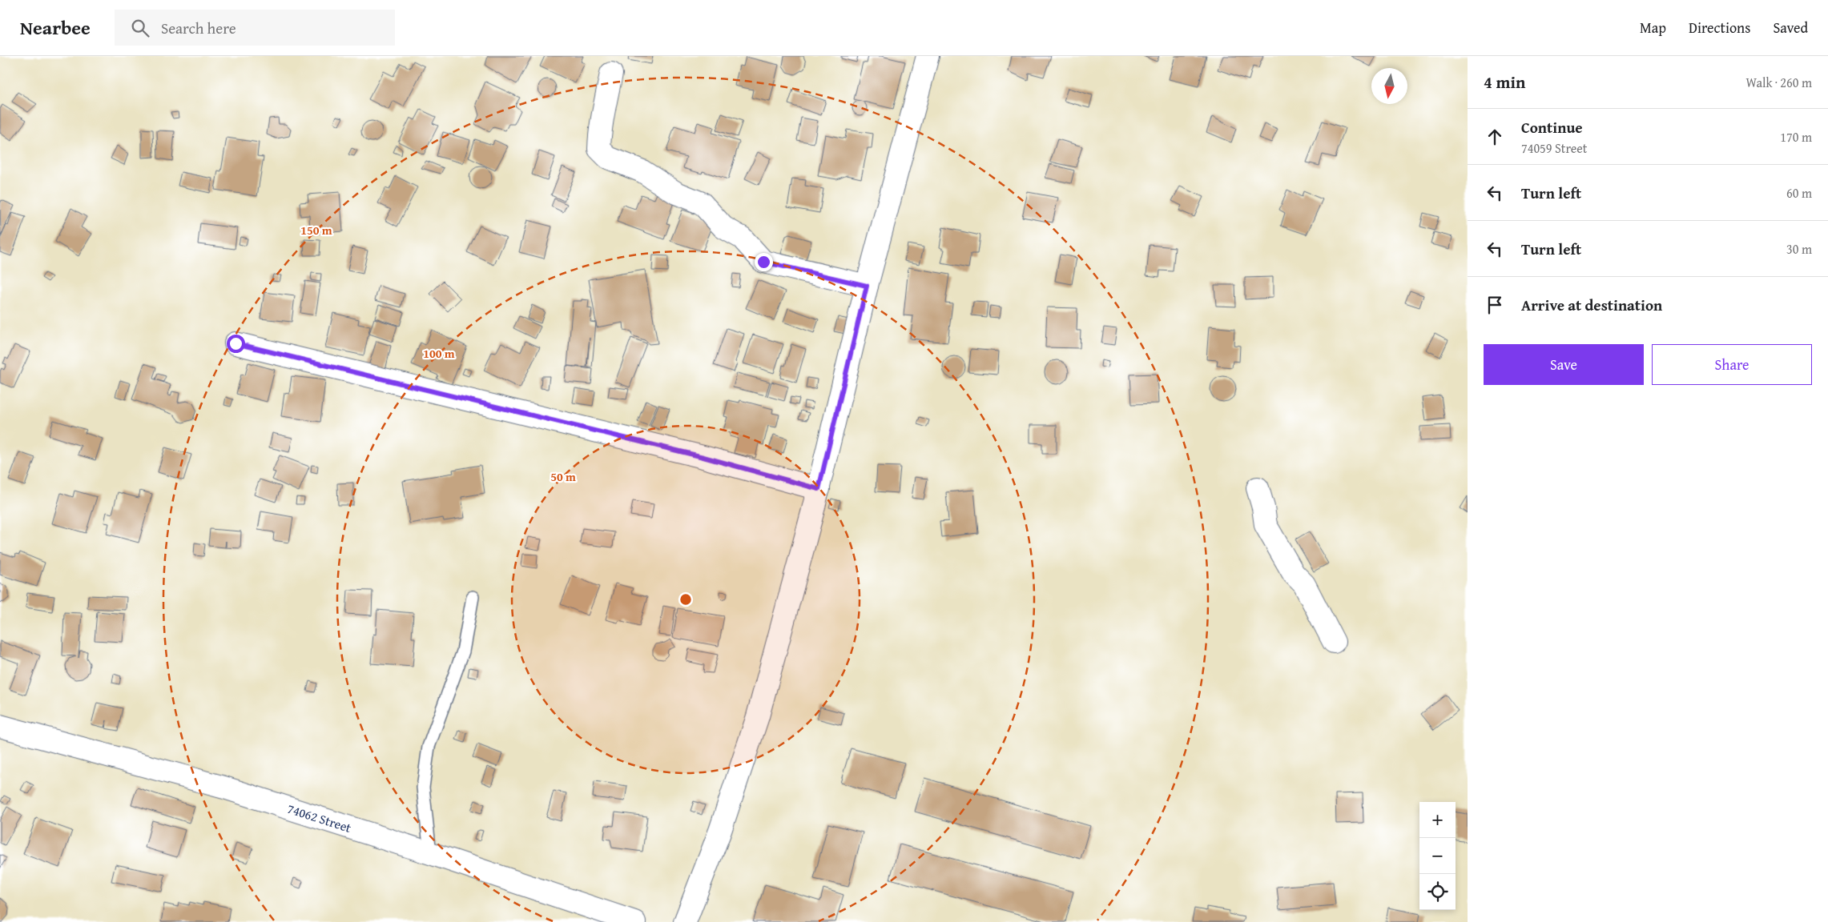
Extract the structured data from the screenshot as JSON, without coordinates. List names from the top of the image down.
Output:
{
  "streets": {
    "street": ["74062 Street"]
  },
  "north": "bottom",
  "page": {
    "header": "Nearbee",
    "search": "Search here",
    "nav": ["Map", "Directions", "Saved"],
    "heading": ["4 min", "Walk · 260 m"],
    "list": [
      ["Continue", "74059 Street", "170 m"],
      ["Turn left", "60 m"],
      ["Turn left", "30 m"],
      "Arrive at destination"
    ],
    "buttons": ["Save", "Share"],
    "map_buttons": ["+", "−"]
  },
  "rings": ["150 m", "100 m", "50 m"]
}
